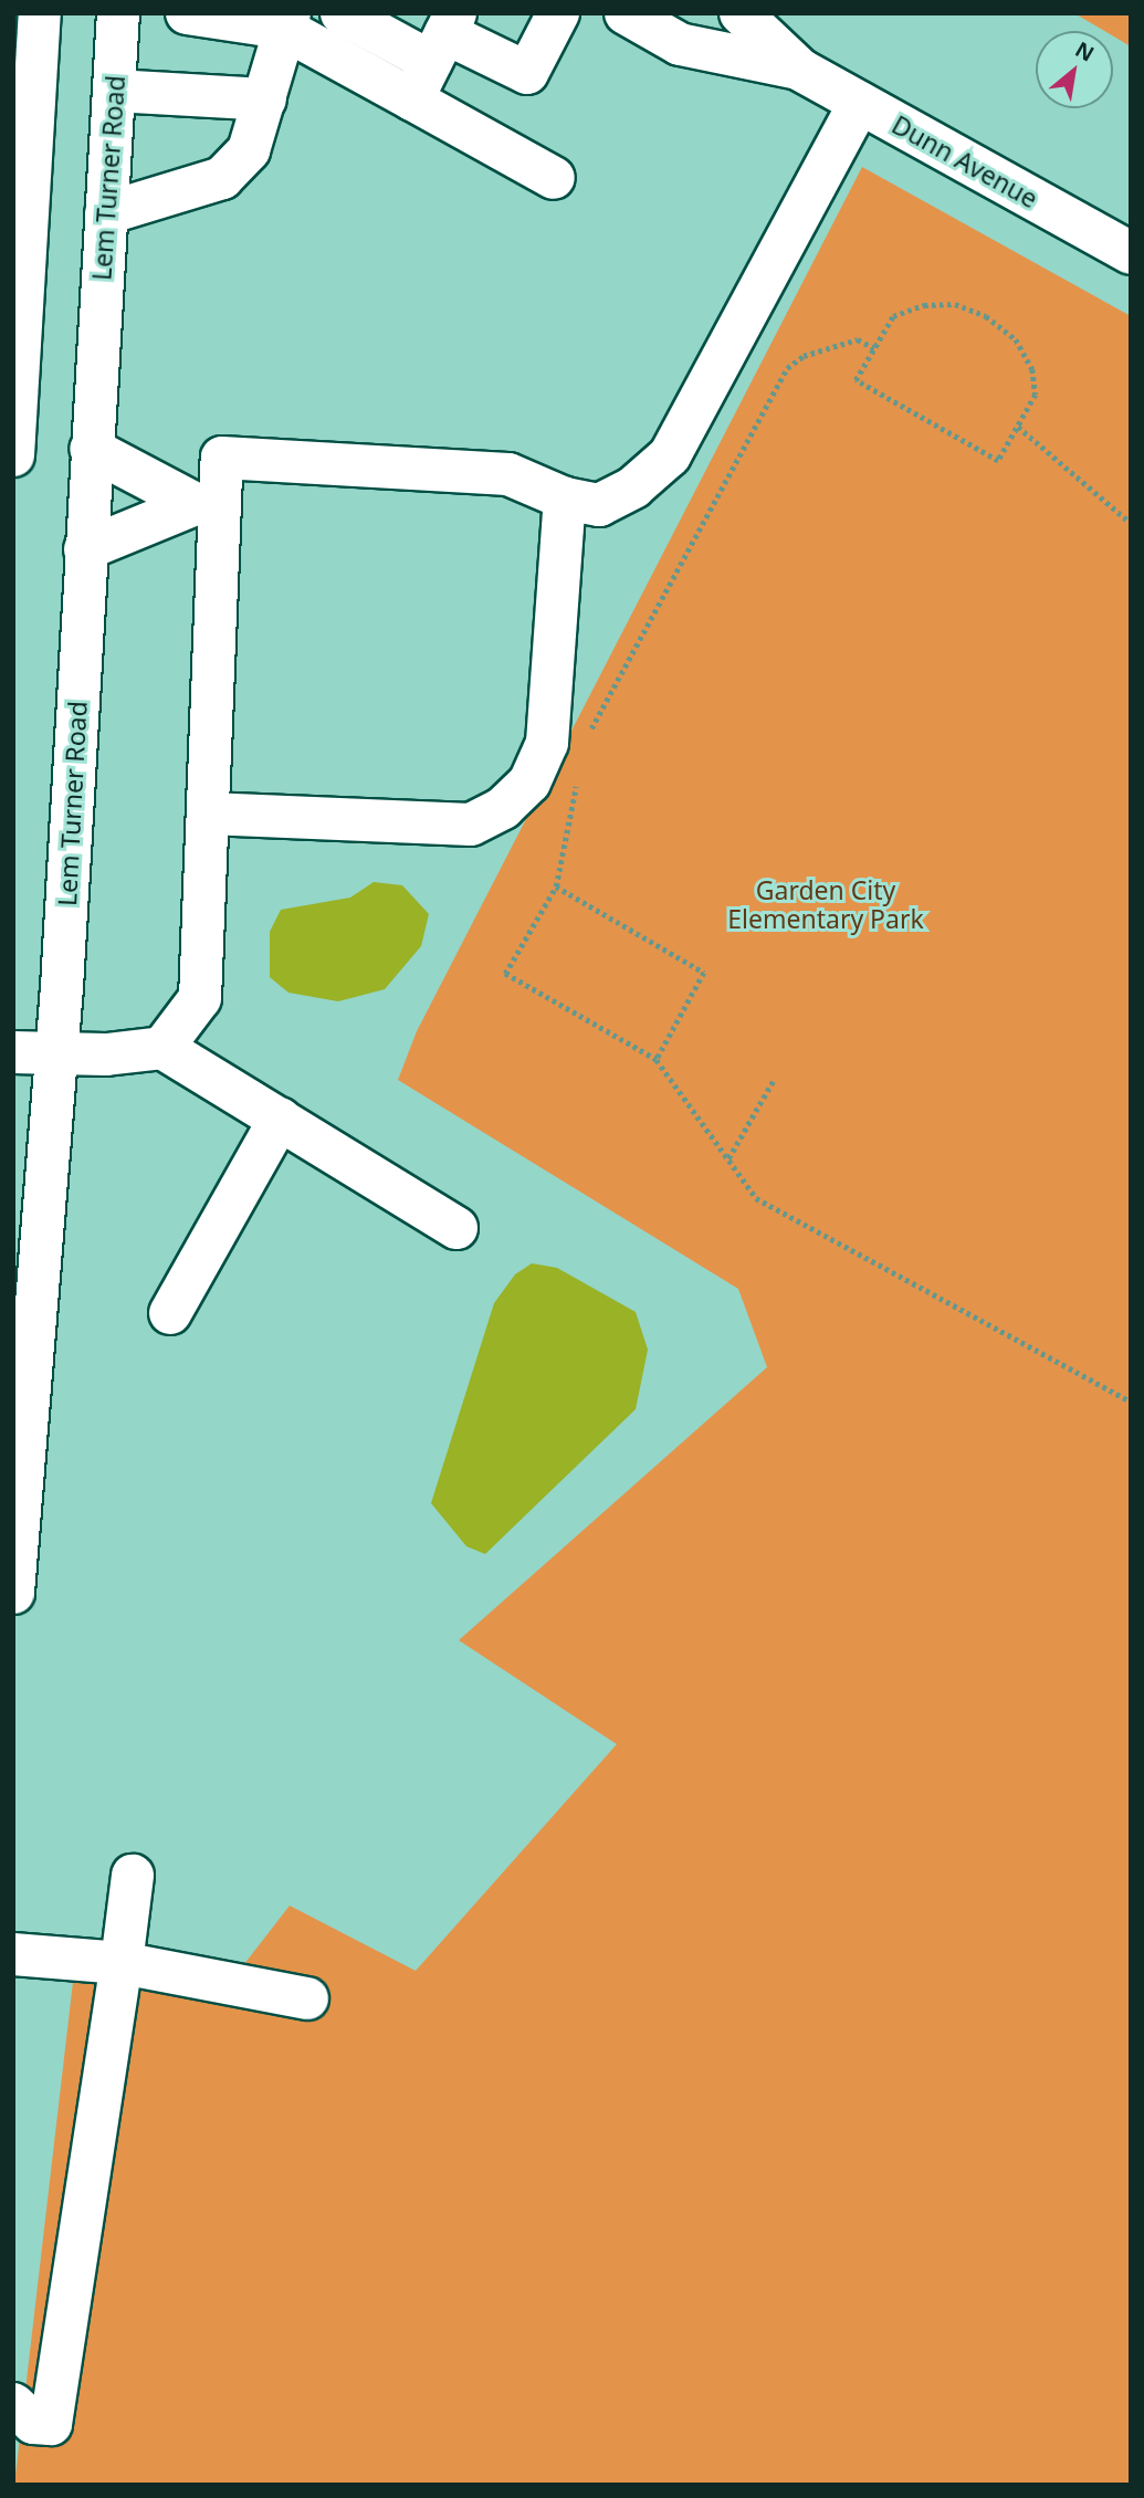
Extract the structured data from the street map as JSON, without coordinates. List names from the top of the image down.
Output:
{
  "streets": {
    "main road": ["Dunn Avenue", "Lem Turner Road"]
  },
  "parks": ["Garden City Elementary Park"],
  "north": "top right"
}
